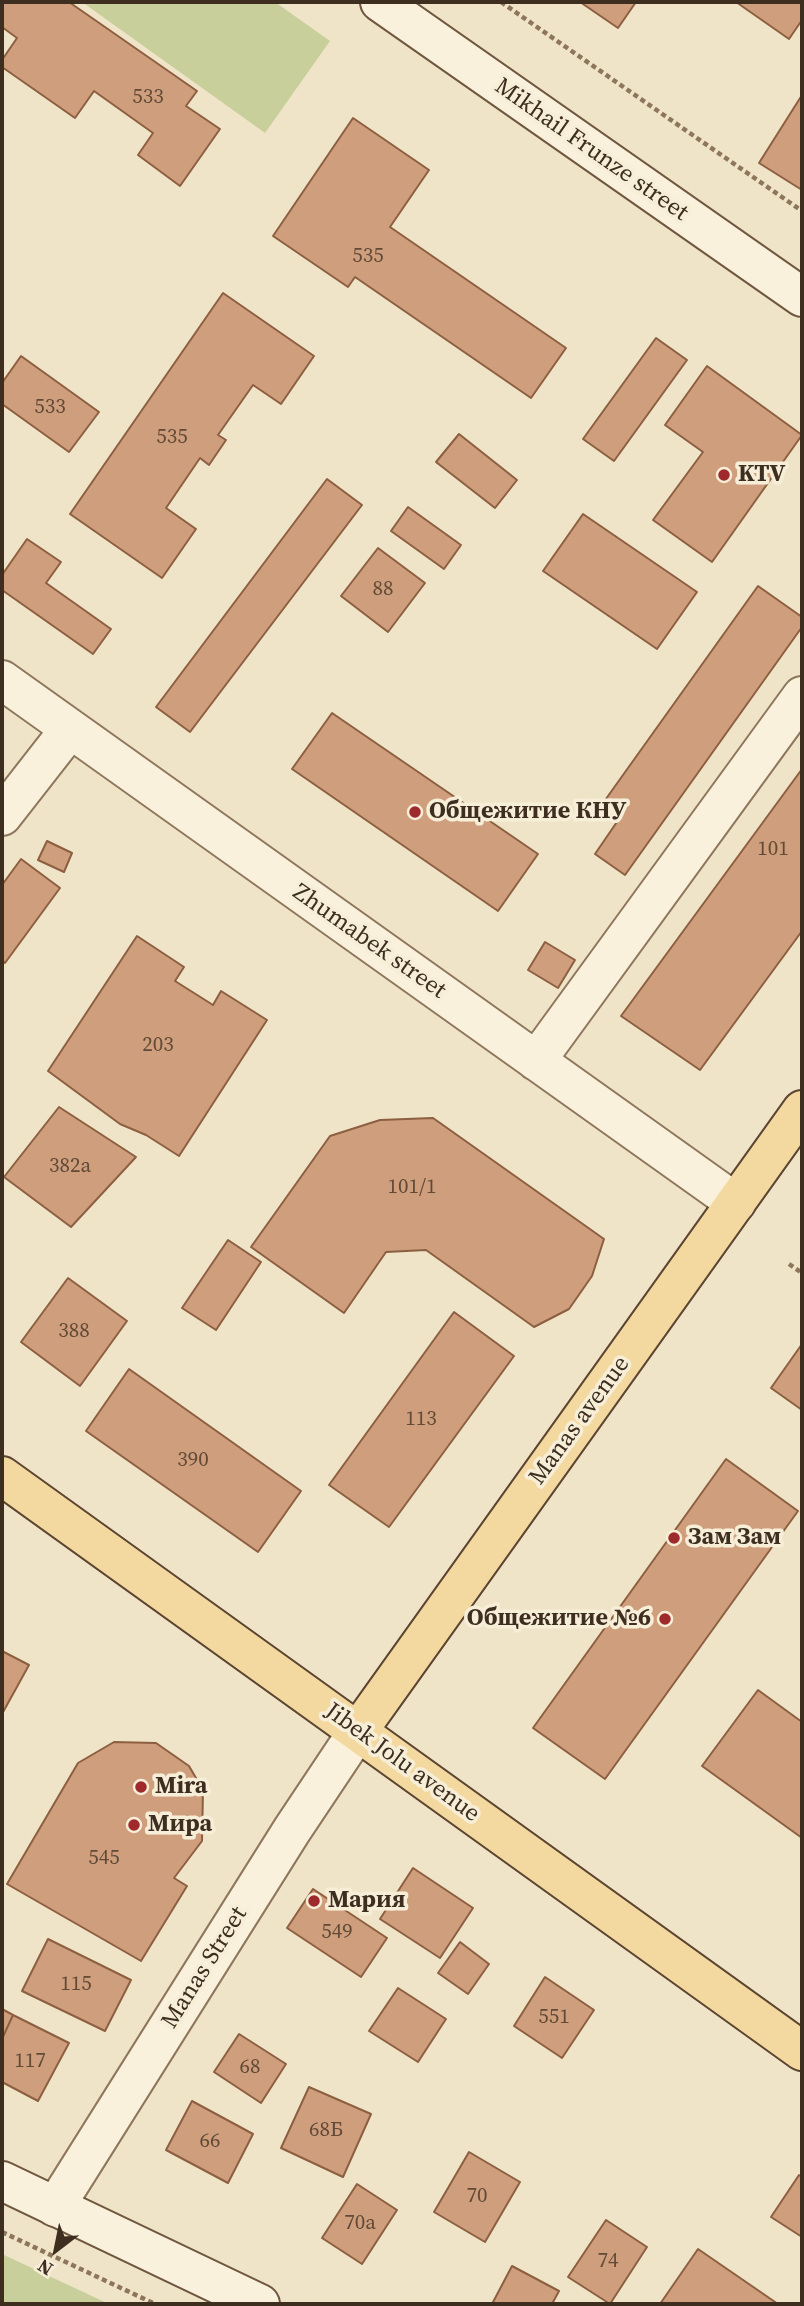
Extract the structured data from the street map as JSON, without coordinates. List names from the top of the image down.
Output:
{
  "streets": {
    "main road": ["Manas avenue", "Jibek Jolu avenue"],
    "street": ["Mikhail Frunze street", "Zhumabek street", "Manas Street"]
  },
  "crossings": [
    ["Zhumabek street", "Manas avenue"],
    ["Manas avenue", "Jibek Jolu avenue"],
    ["Manas avenue", "Manas Street"],
    ["Jibek Jolu avenue", "Manas Street"]
  ],
  "places": [
    "KTV",
    "Общежитие КНУ",
    "Зам Зам",
    "Общежитие №6",
    "Mira",
    "Мира",
    "Мария"
  ],
  "house_numbers": [
    "533",
    "535",
    "533",
    "535",
    "88",
    "101",
    "203",
    "382а",
    "101/1",
    "388",
    "113",
    "390",
    "545",
    "549",
    "115",
    "551",
    "117",
    "68",
    "68Б",
    "66",
    "70",
    "70а",
    "74"
  ],
  "north": "bottom left"
}
